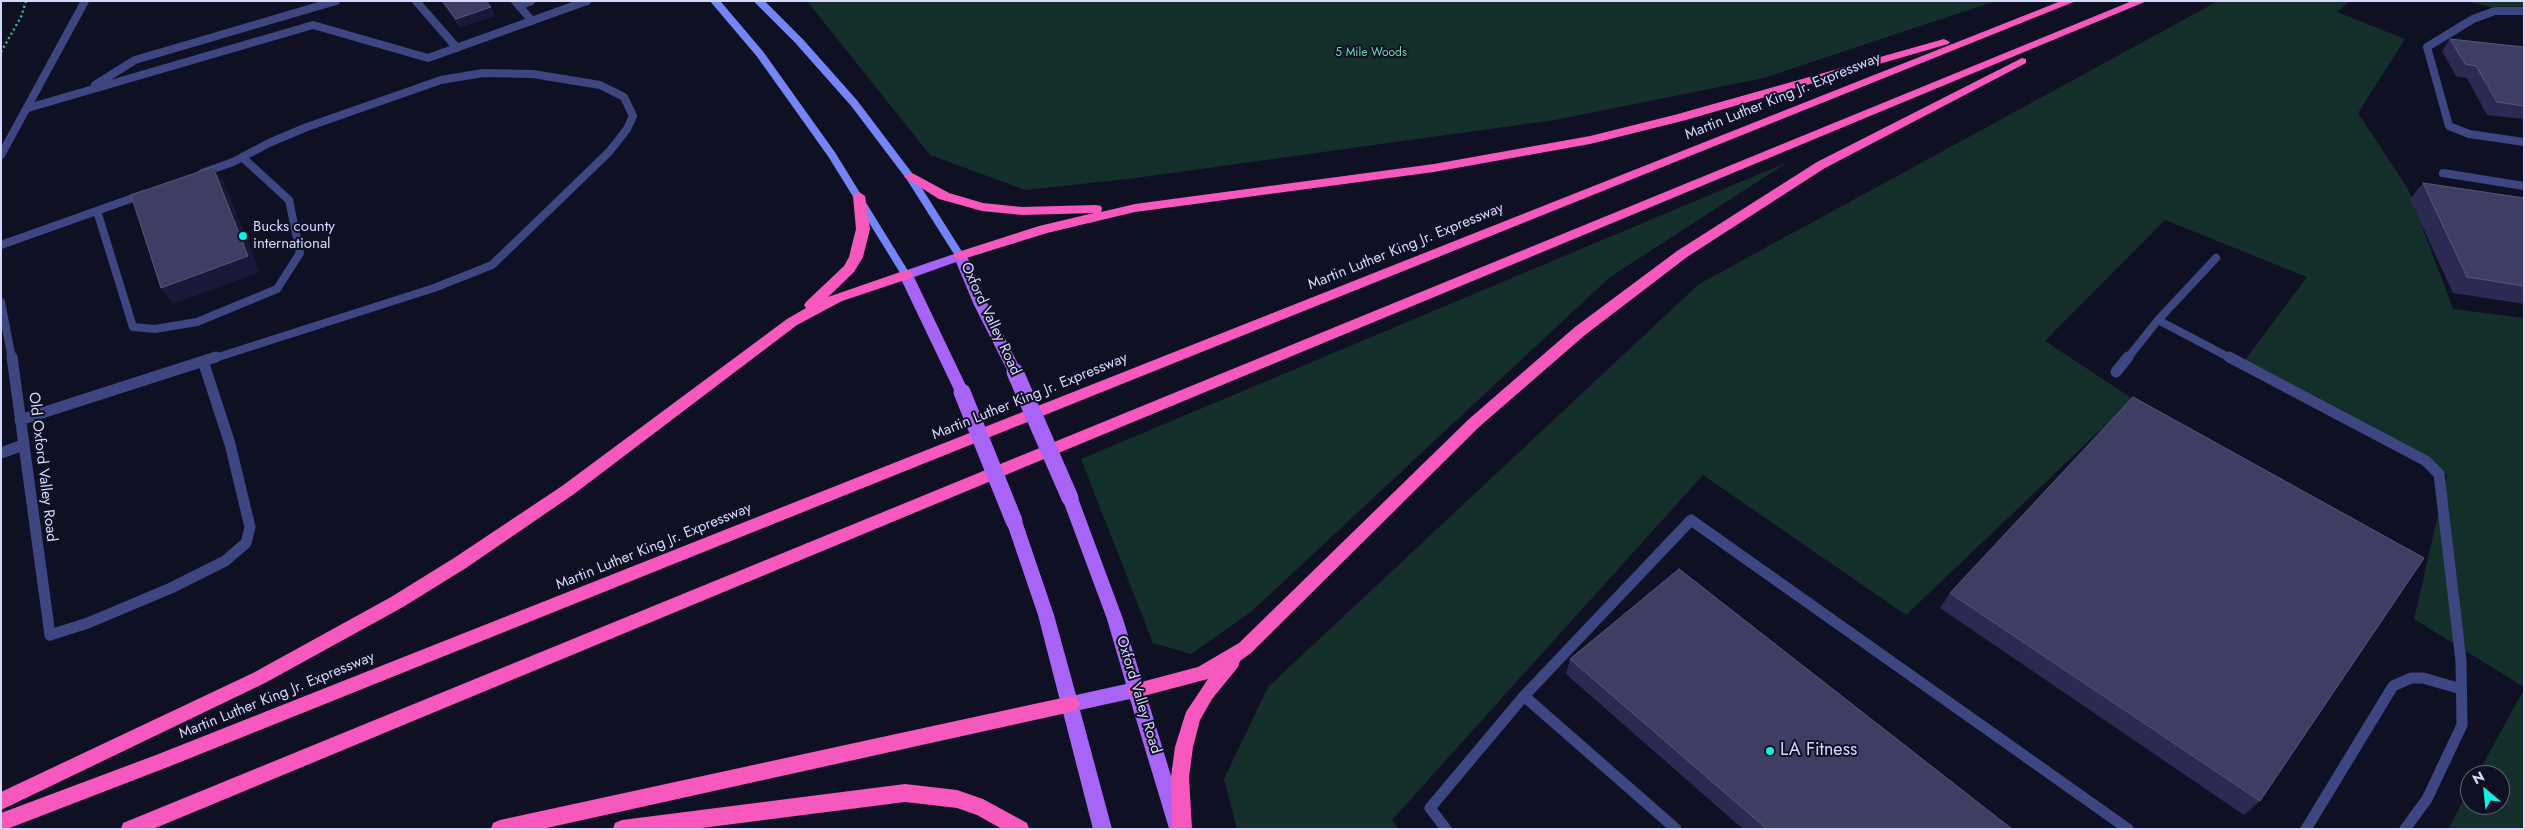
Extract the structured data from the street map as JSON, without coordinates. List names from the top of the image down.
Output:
{
  "streets": {
    "highway": ["Martin Luther King Jr. Expressway"],
    "main road": ["Oxford Valley Road"],
    "street": ["Old Oxford Valley Road"]
  },
  "parks": ["5 Mile Woods"],
  "places": ["Bucks county international", "LA Fitness"],
  "north": "top left"
}
